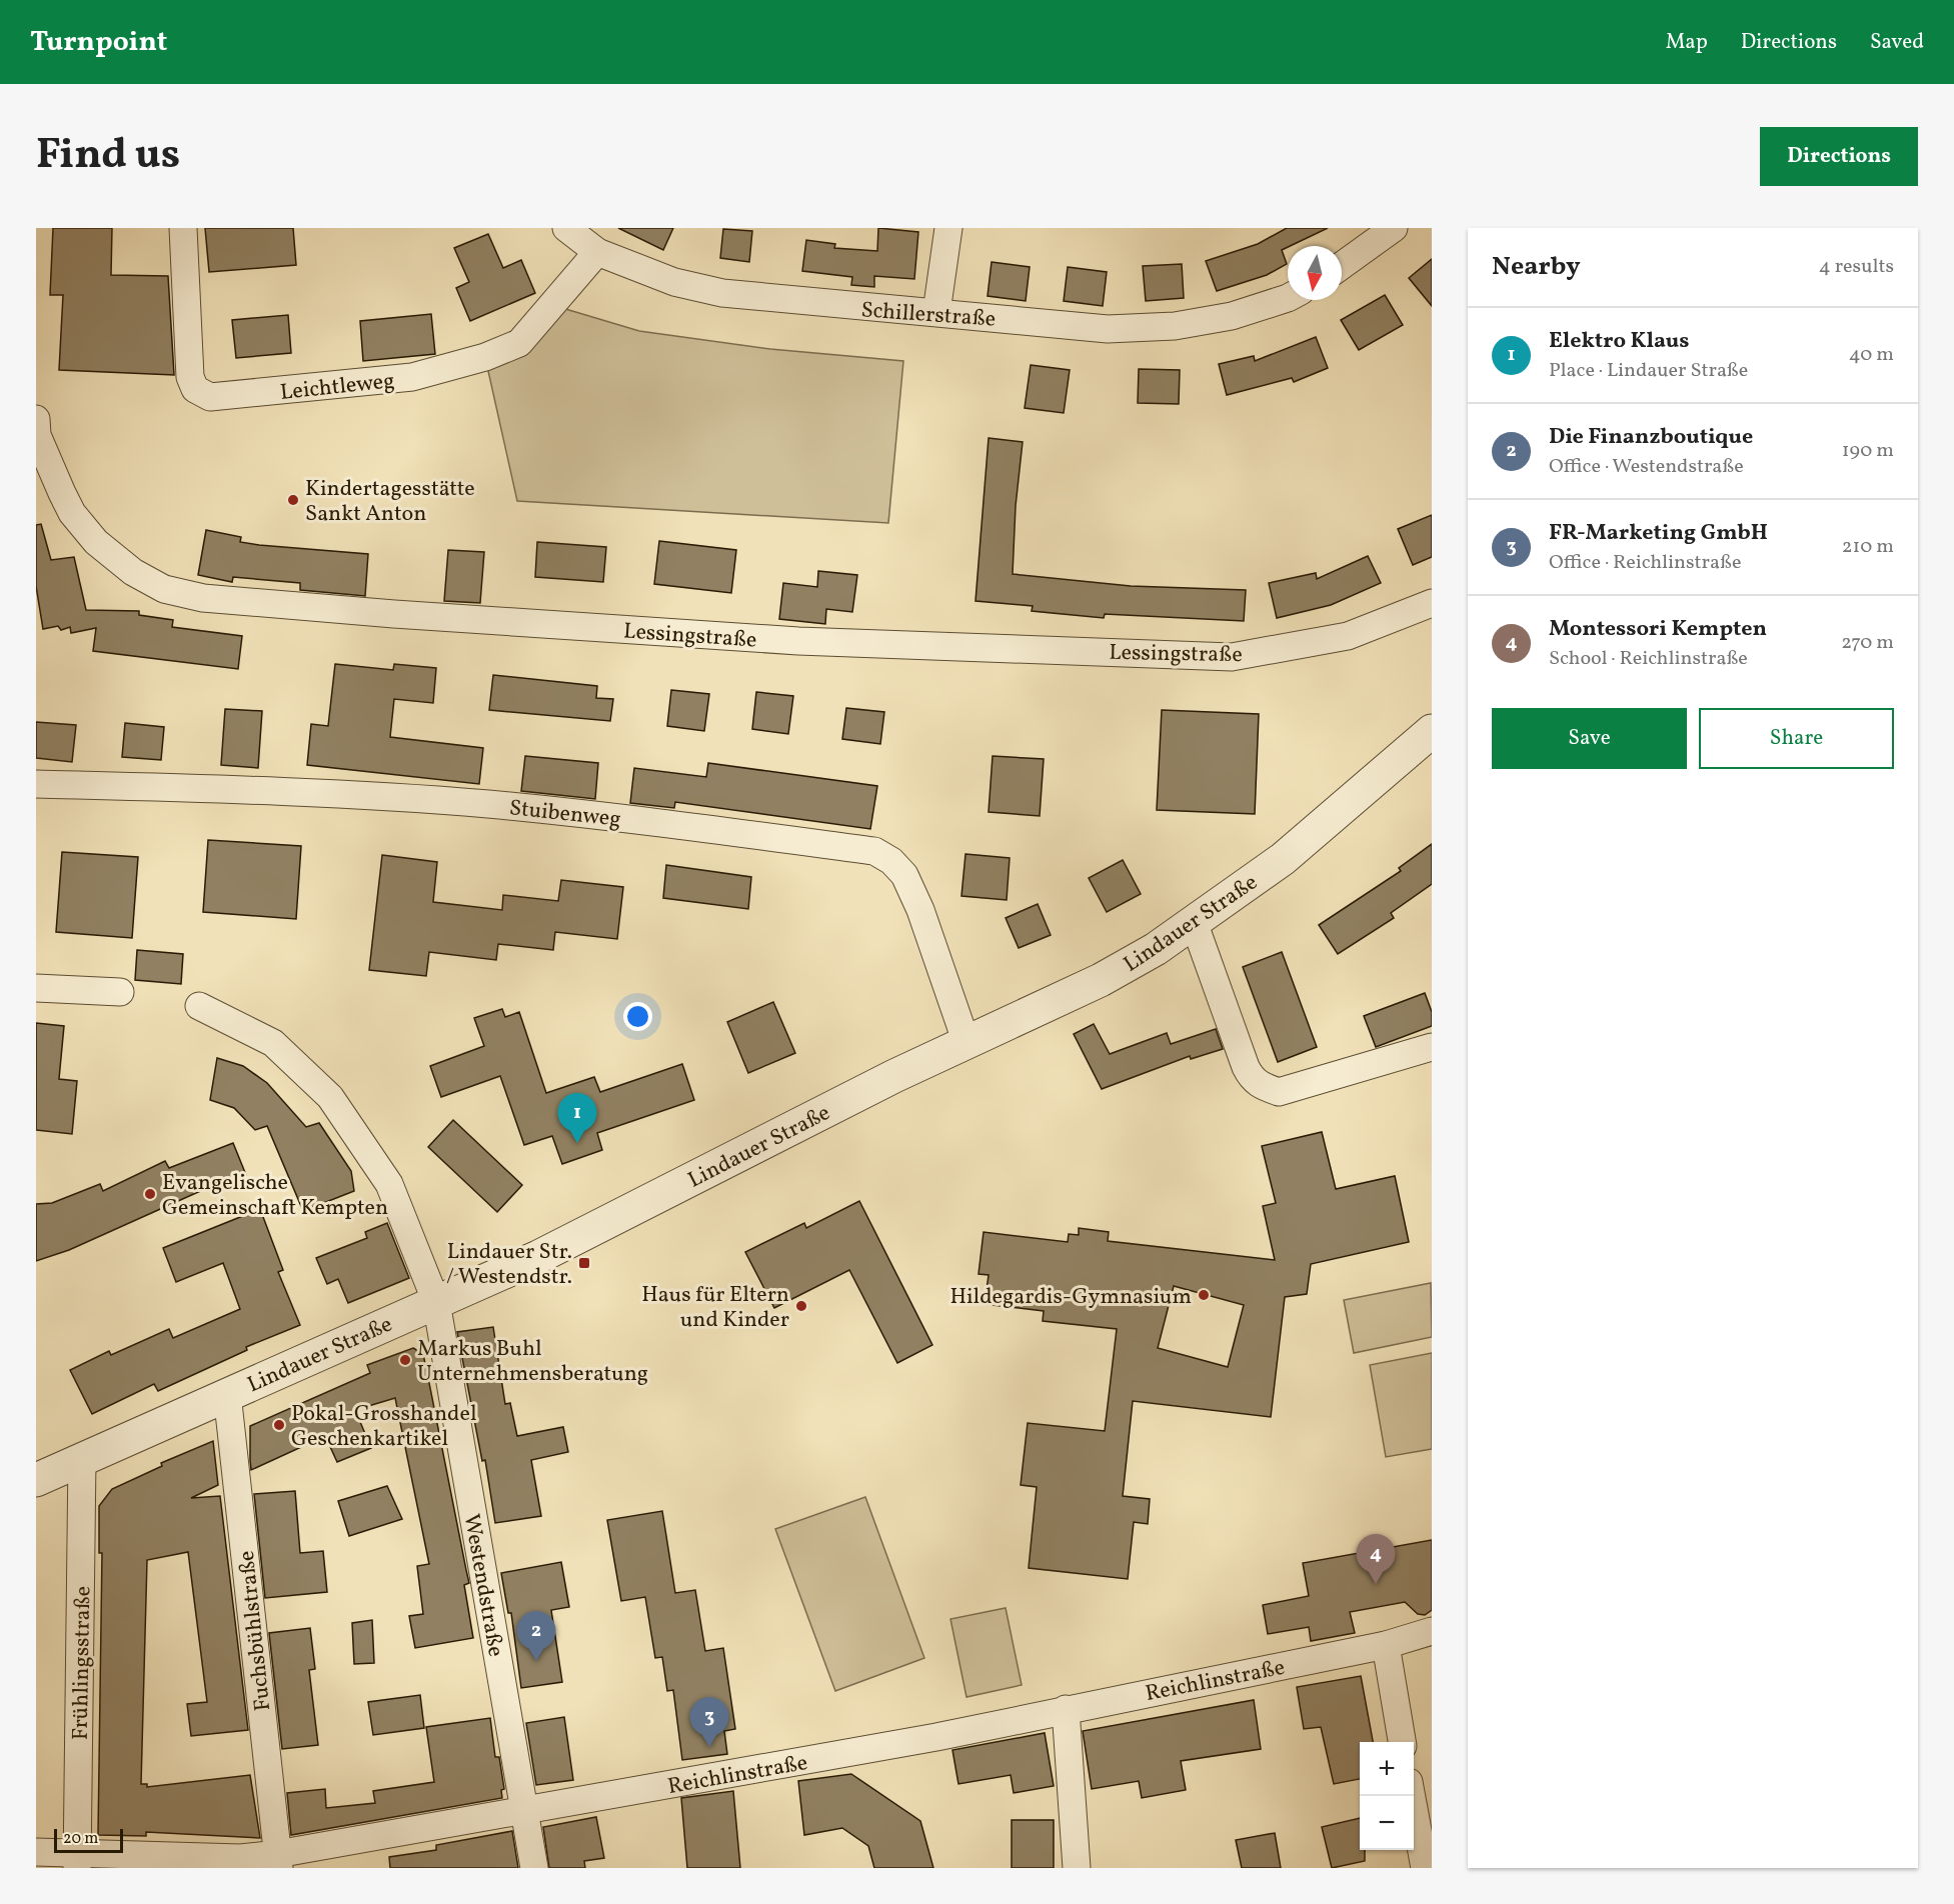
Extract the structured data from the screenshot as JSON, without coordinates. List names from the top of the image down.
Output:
{
  "streets": {
    "street": [
      "Schillerstraße",
      "Leichtleweg",
      "Lessingstraße",
      "Stuibenweg",
      "Lindauer Straße",
      "Westendstraße",
      "Fuchsbühlstraße",
      "Frühlingsstraße",
      "Reichlinstraße"
    ]
  },
  "crossings": [
    ["Schillerstraße", "Leichtleweg"],
    ["Stuibenweg", "Lindauer Straße"],
    ["Lindauer Straße", "Westendstraße"],
    ["Lindauer Straße", "Fuchsbühlstraße"],
    ["Lindauer Straße", "Frühlingsstraße"],
    ["Westendstraße", "Reichlinstraße"],
    ["Fuchsbühlstraße", "Reichlinstraße"],
    ["Frühlingsstraße", "Reichlinstraße"]
  ],
  "places": {
    "other": [
      "Kindertagesstätte Sankt Anton",
      "Evangelische Gemeinschaft Kempten",
      "Hildegardis-Gymnasium",
      "Haus für Eltern und Kinder",
      "Markus Buhl Unternehmensberatung",
      "Pokal-Grosshandel Geschenkartikel"
    ],
    "transit": ["Lindauer Str. / Westendstr."]
  },
  "scale_bar": "20 m",
  "north": "bottom",
  "page": {
    "header": "Turnpoint",
    "nav": ["Map", "Directions", "Saved"],
    "title": "Find us",
    "buttons": [
      "Directions",
      ["Save", "Share"]
    ],
    "heading": ["Nearby", "4 results"],
    "list": [
      {
        "mark": "1",
        "name": "Elektro Klaus",
        "note": "Place · Lindauer Straße",
        "value": "40 m"
      },
      {
        "mark": "2",
        "name": "Die Finanzboutique",
        "note": "Office · Westendstraße",
        "value": "190 m"
      },
      {
        "mark": "3",
        "name": "FR-Marketing GmbH",
        "note": "Office · Reichlinstraße",
        "value": "210 m"
      },
      {
        "mark": "4",
        "name": "Montessori Kempten",
        "note": "School · Reichlinstraße",
        "value": "270 m"
      }
    ],
    "pins": [
      "1",
      "4",
      "2",
      "3"
    ],
    "map_buttons": ["+", "−"],
    "scale": "20 m"
  }
}
